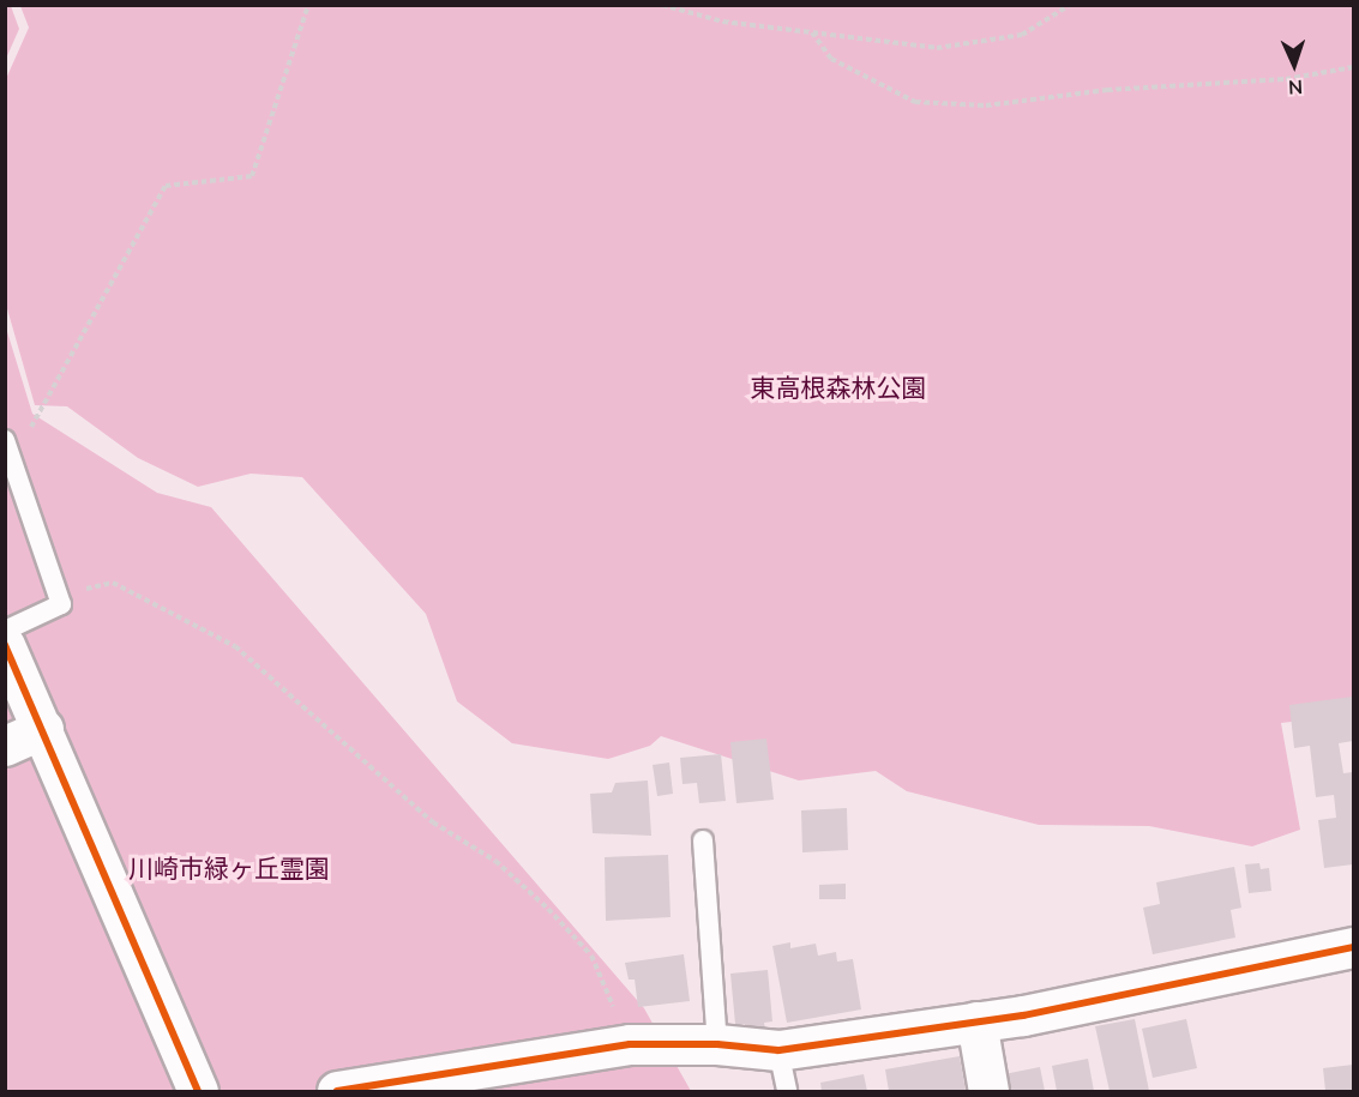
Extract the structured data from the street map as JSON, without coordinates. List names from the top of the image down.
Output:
{
  "parks": ["東高根森林公園", "川崎市緑ヶ丘霊園"],
  "north": "bottom"
}
